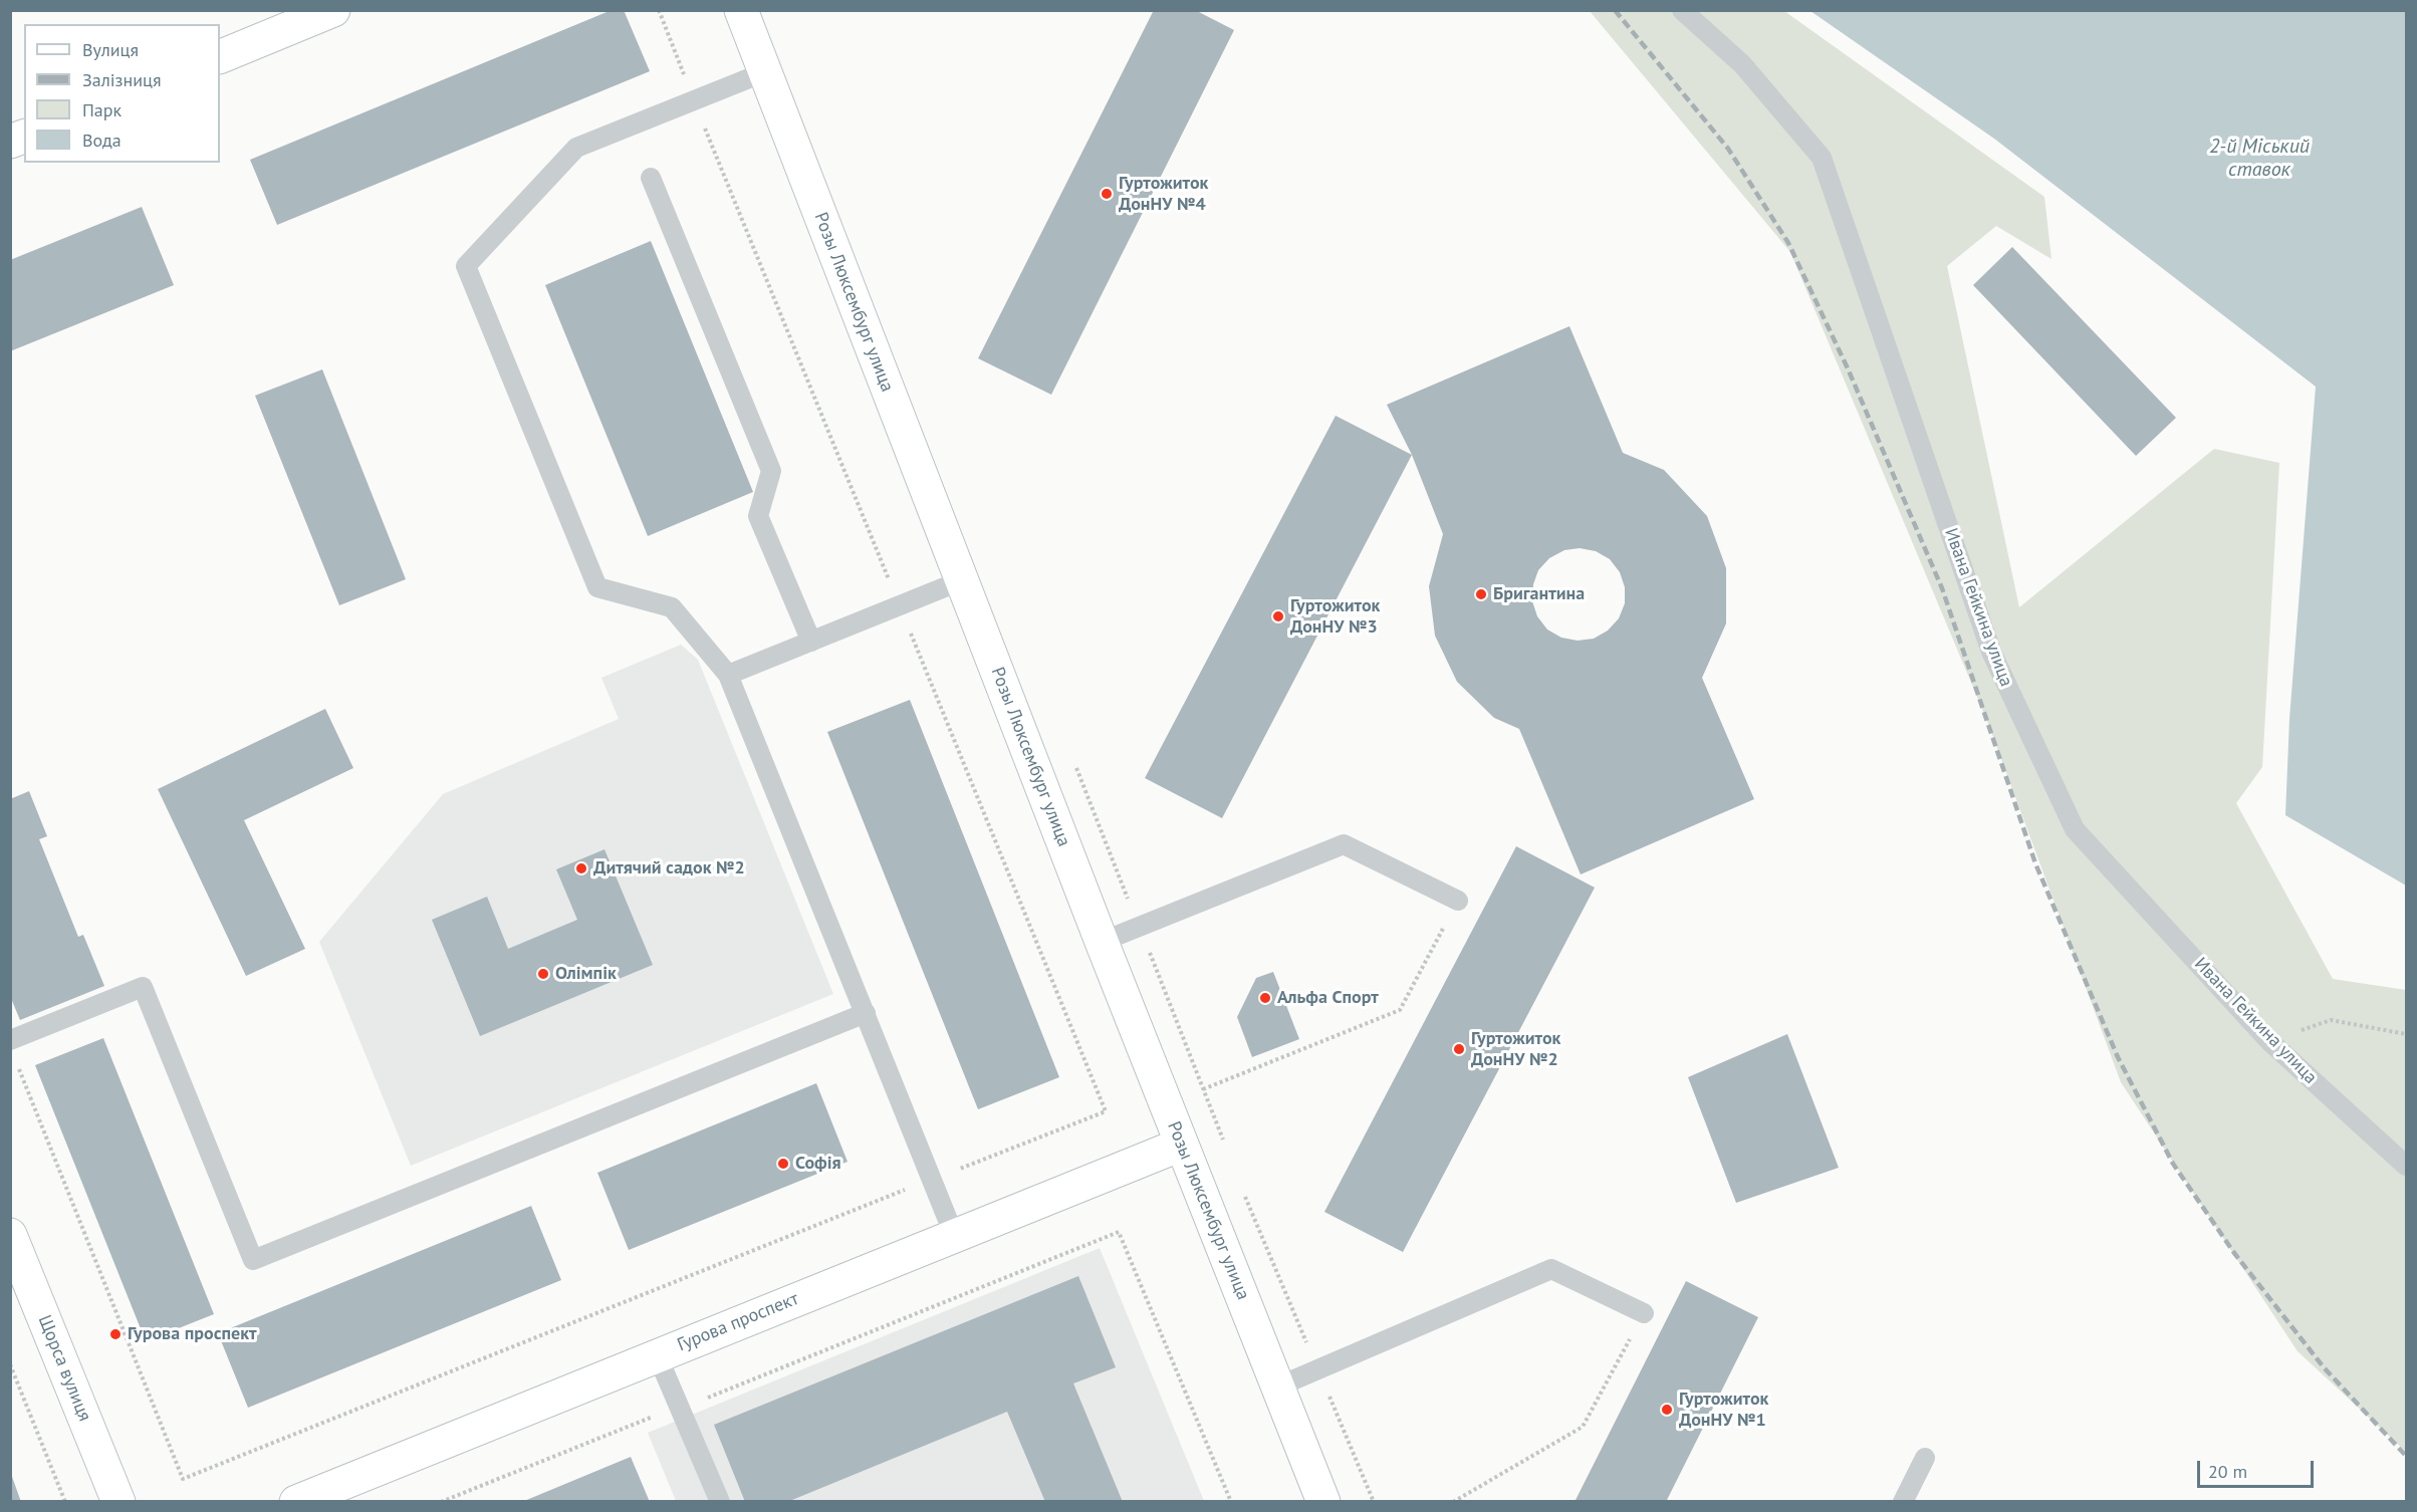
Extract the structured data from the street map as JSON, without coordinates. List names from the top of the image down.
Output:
{
  "streets": {
    "street": ["Розы Люксембург улица", "Гурова проспект", "Щорса вулиця"],
    "lane": ["Ивана Гейкина улица"]
  },
  "crossings": [
    ["Розы Люксембург улица", "Гурова проспект"]
  ],
  "water": ["2-й Міський ставок"],
  "places": [
    "Гуртожиток ДонНУ №4",
    "Бригантина",
    "Гуртожиток ДонНУ №3",
    "Дитячий садок №2",
    "Олімпік",
    "Альфа Спорт",
    "Гуртожиток ДонНУ №2",
    "Софія",
    "Гурова проспект",
    "Гуртожиток ДонНУ №1"
  ],
  "legend": [
    "Вулиця",
    "Залізниця",
    "Парк",
    "Вода"
  ],
  "scale_bar": "20 m"
}
